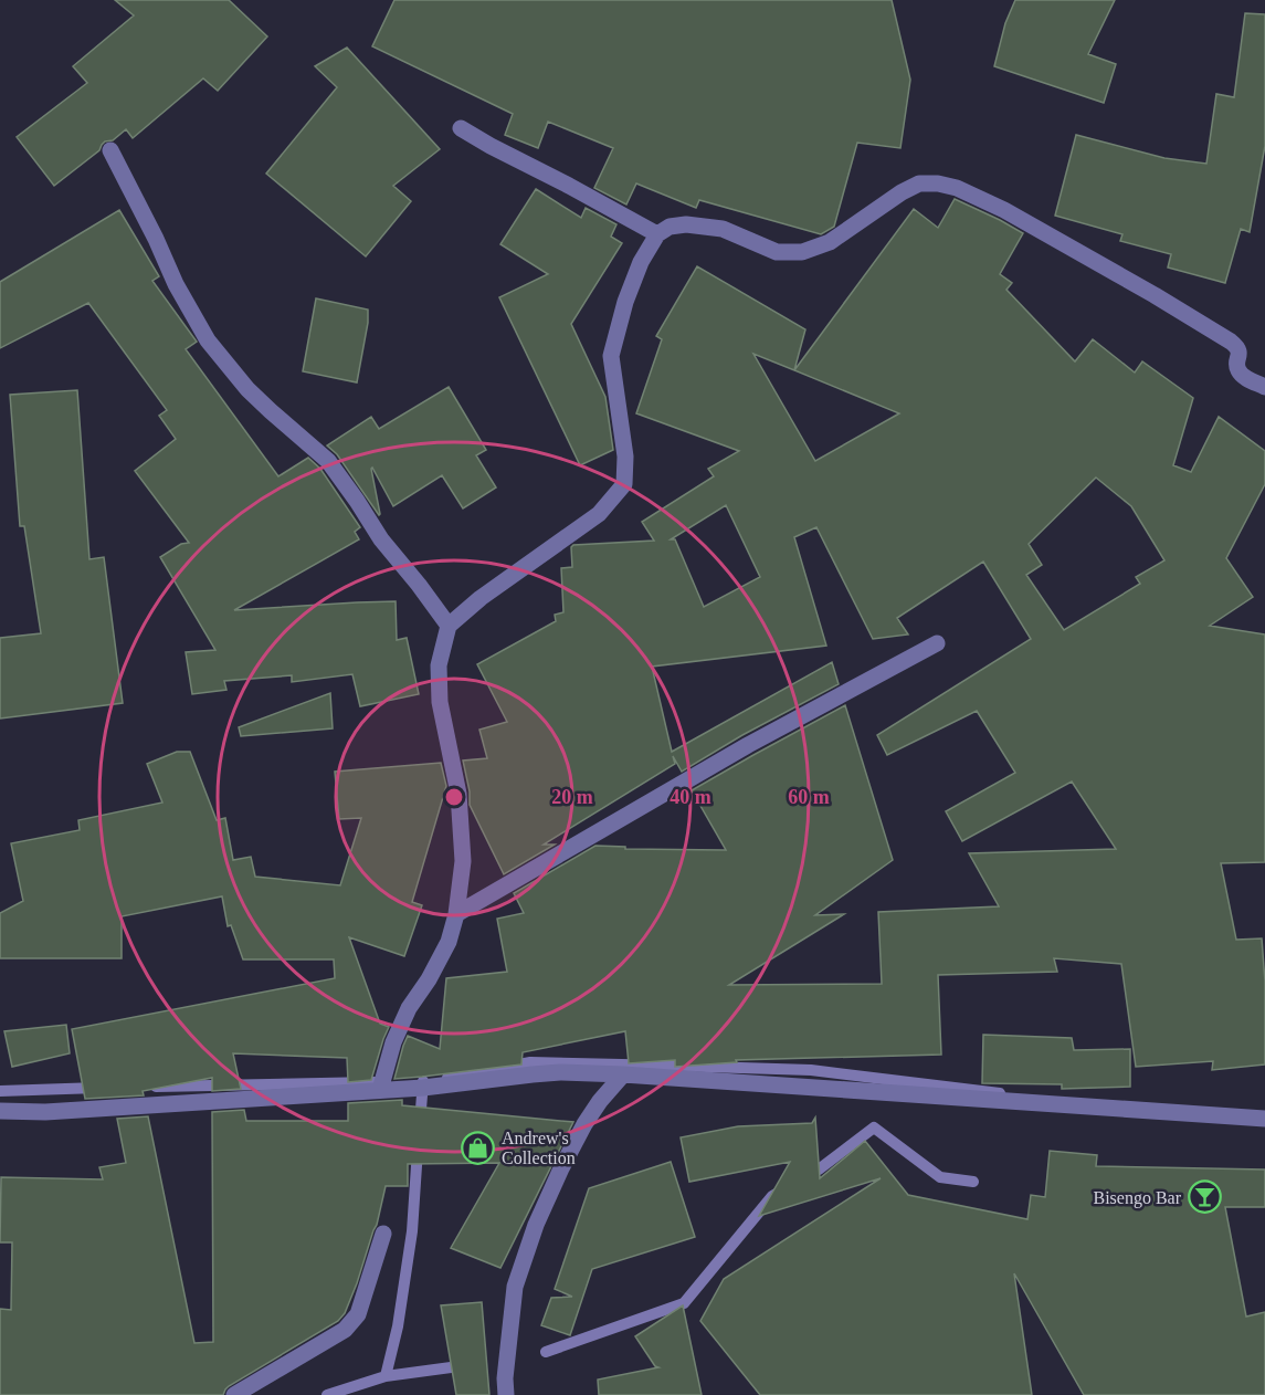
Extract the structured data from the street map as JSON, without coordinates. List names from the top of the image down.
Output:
{
  "places": {
    "shop": ["Andrew's Collection"],
    "bar": ["Bisengo Bar"]
  },
  "rings": ["20 m", "40 m", "60 m"]
}
